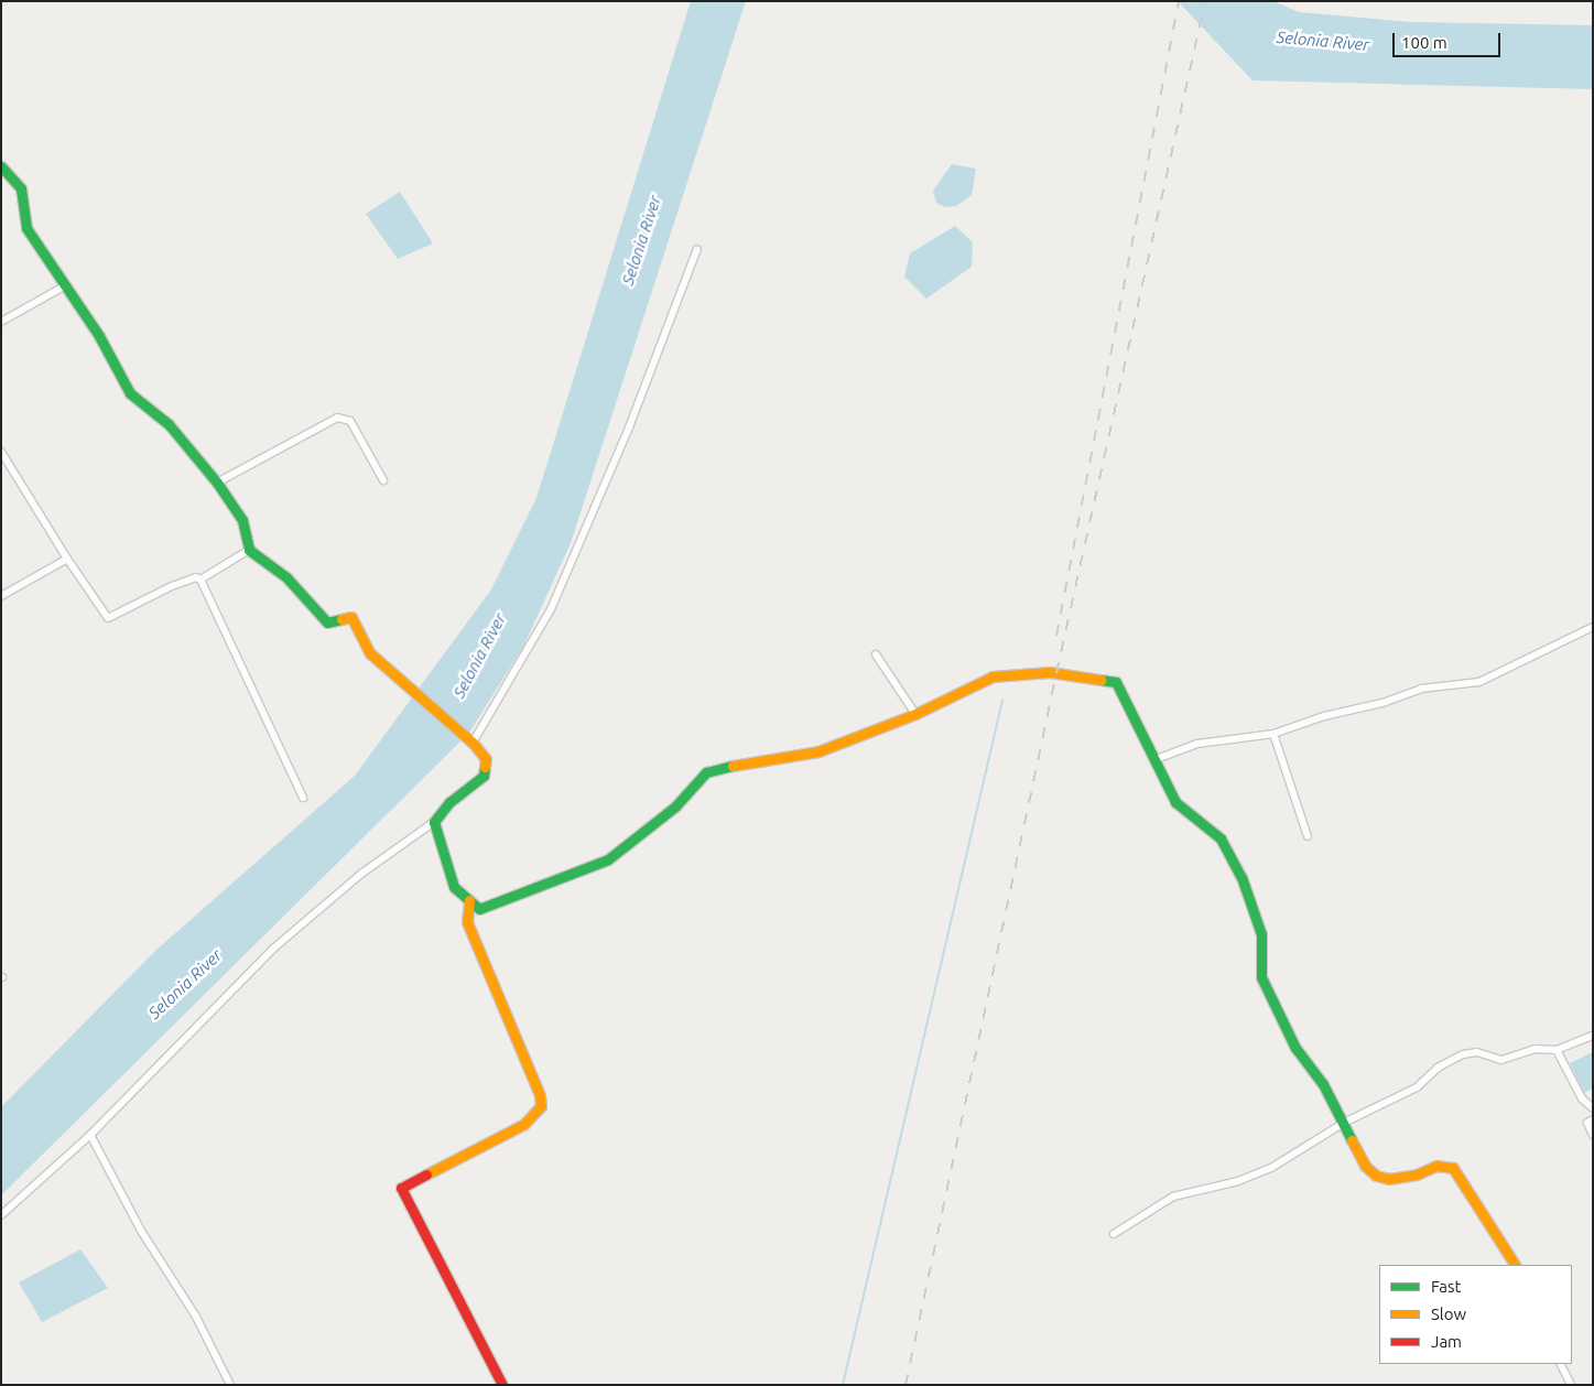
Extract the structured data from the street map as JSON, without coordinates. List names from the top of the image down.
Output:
{
  "water": ["Selonia River"],
  "legend": ["Fast", "Slow", "Jam"],
  "scale_bar": "100 m"
}
